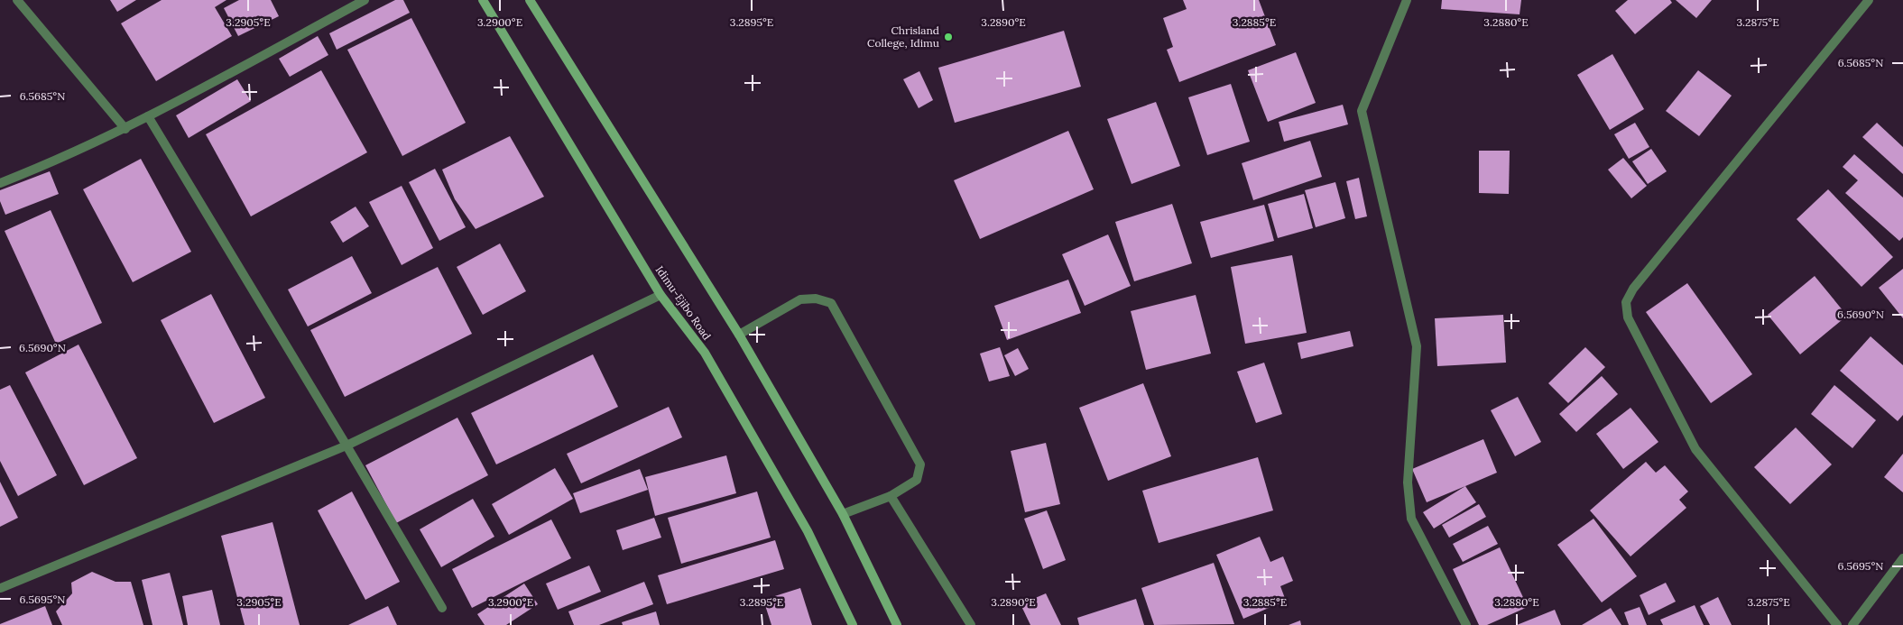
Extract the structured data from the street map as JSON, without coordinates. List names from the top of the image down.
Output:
{
  "streets": {
    "main road": ["Idimu-Ejibo Road"]
  },
  "places": ["Chrisland College, Idimu"],
  "coordinates": [
    "3.2905°E",
    "3.2900°E",
    "3.2895°E",
    "3.2890°E",
    "3.2885°E",
    "3.2880°E",
    "3.2875°E",
    "6.5685°N",
    "6.5690°N",
    "6.5695°N"
  ]
}
